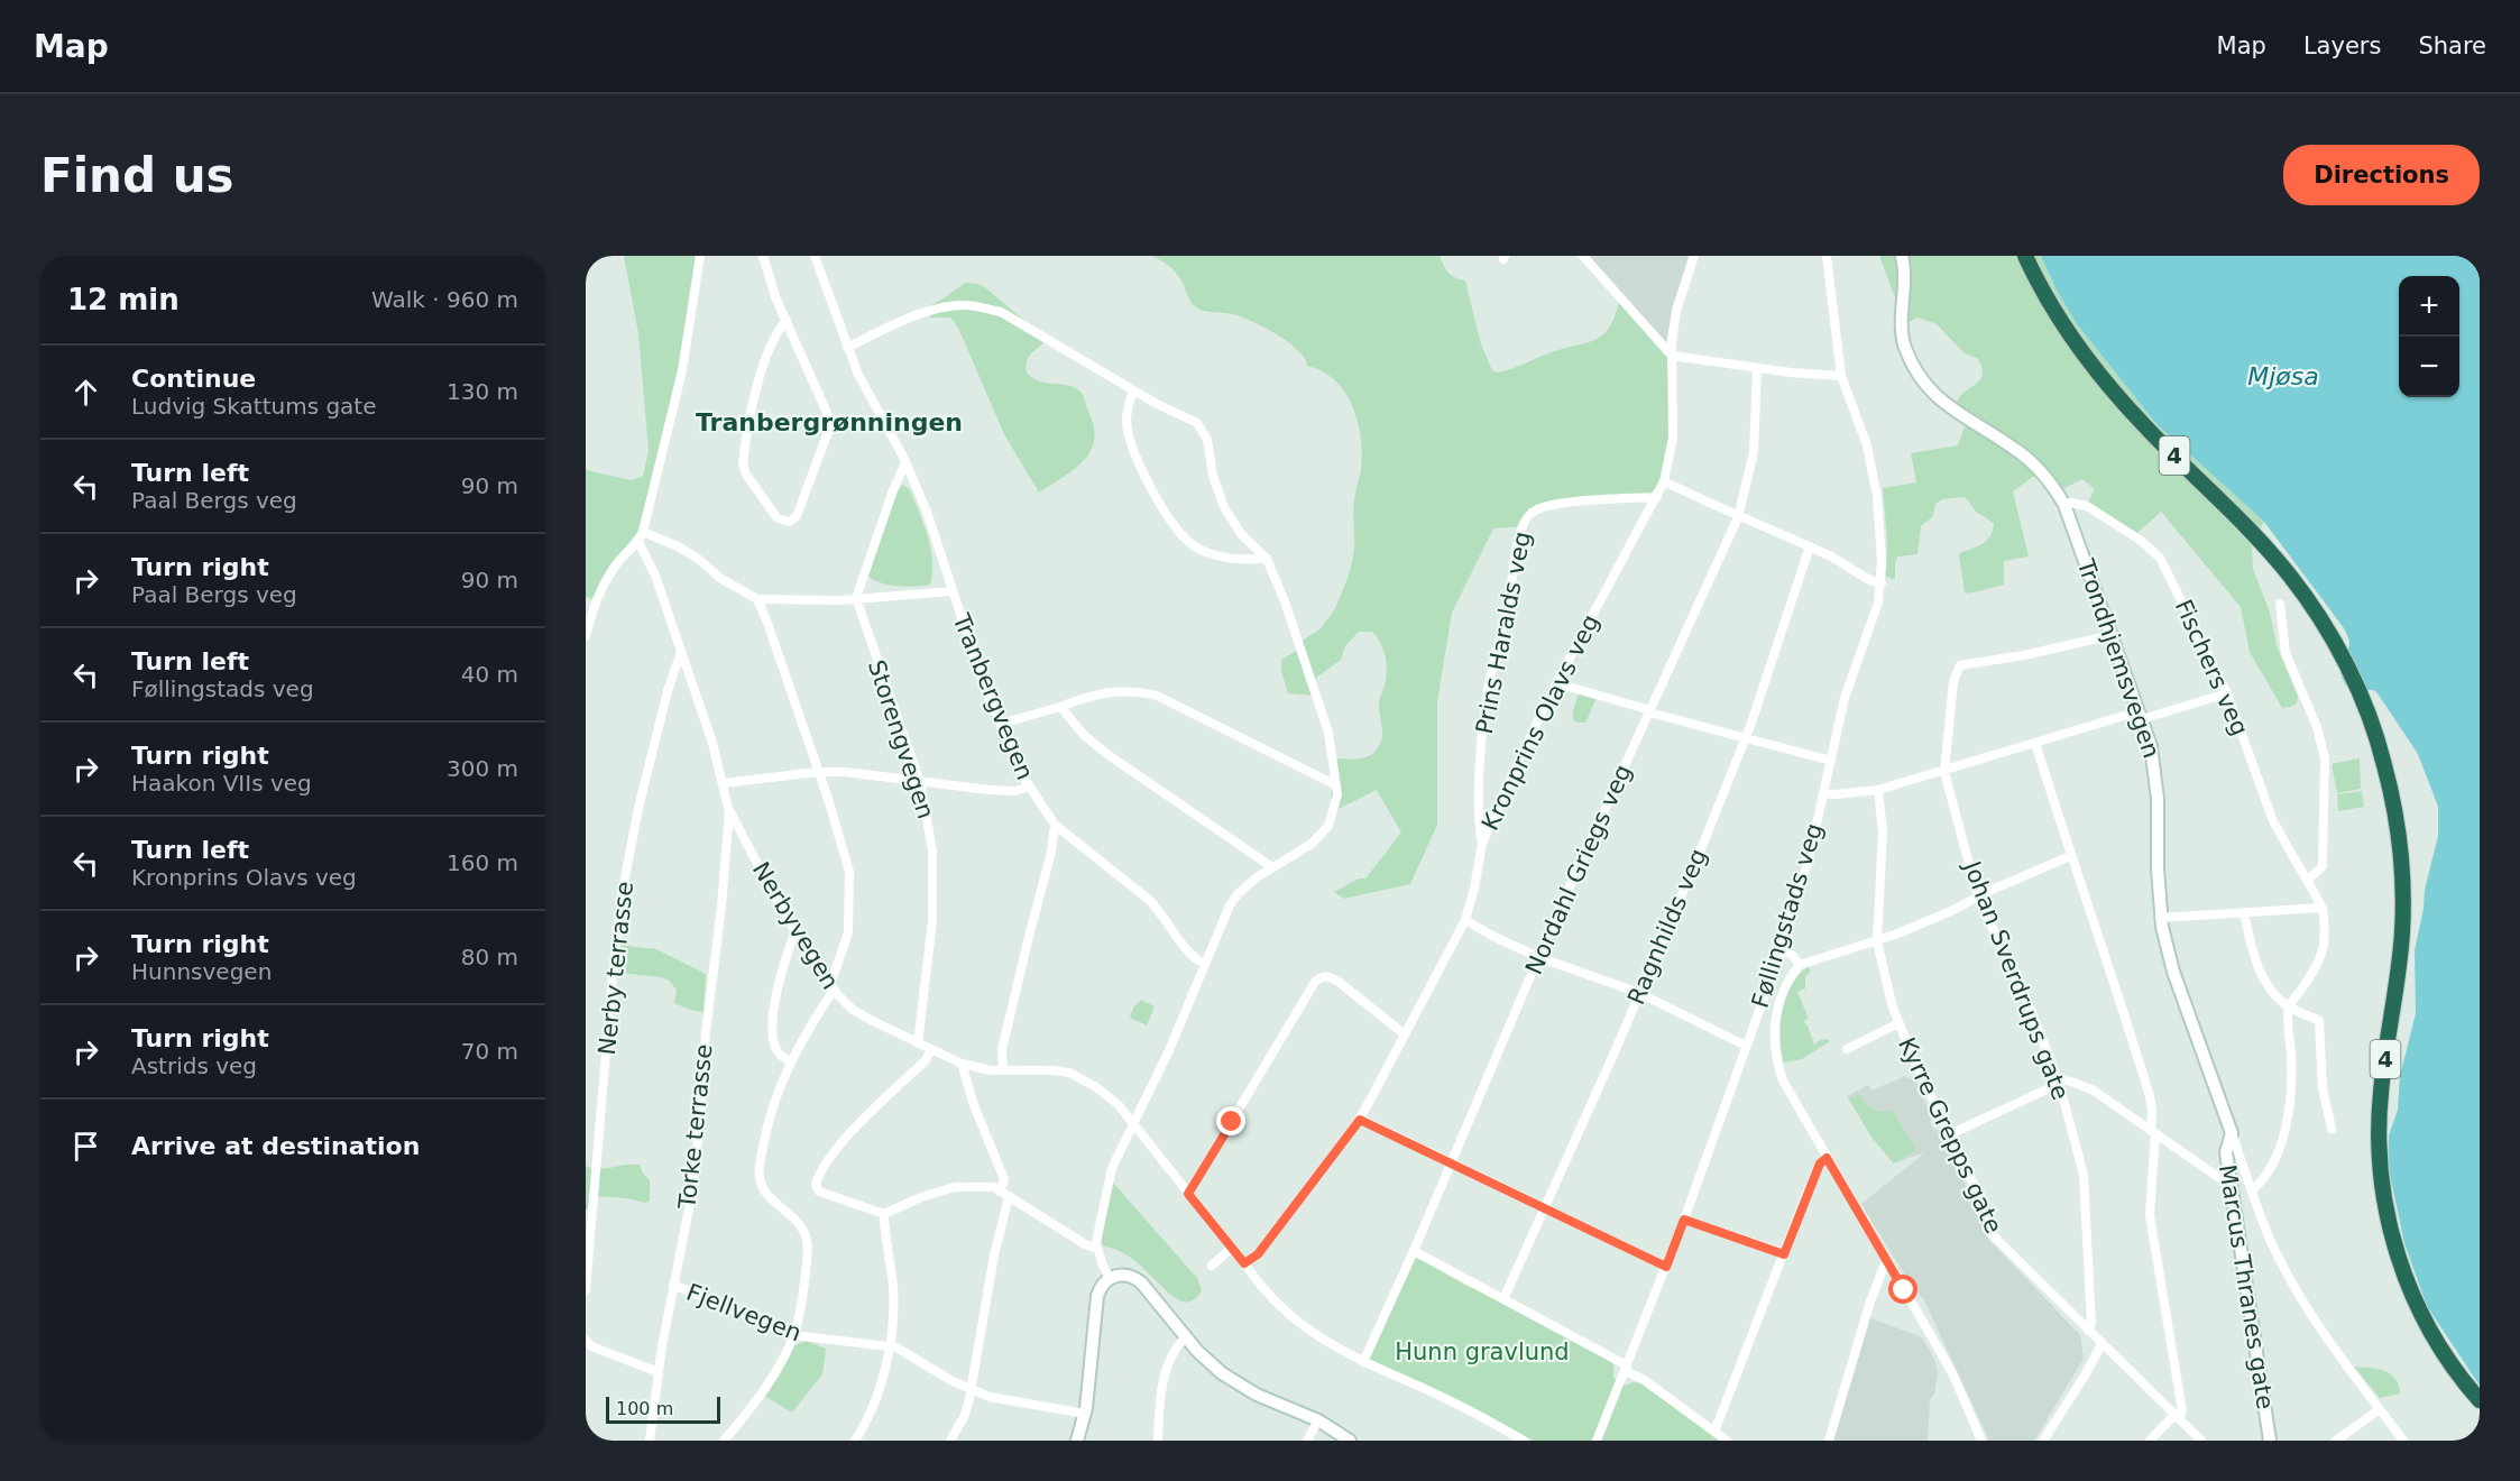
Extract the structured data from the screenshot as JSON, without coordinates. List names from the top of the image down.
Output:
{
  "streets": {
    "highway": ["4"],
    "main road": ["Trondhjemsvegen", "Marcus Thranes gate"],
    "street": [
      "Prins Haralds veg",
      "Fischers veg",
      "Tranbergvegen",
      "Kronprins Olavs veg",
      "Storengvegen",
      "Nordahl Griegs veg",
      "Føllingstads veg",
      "Nerbyvegen",
      "Ragnhilds veg",
      "Nerby terrasse",
      "Johan Sverdrups gate",
      "Torke terrasse",
      "Kyrre Grepps gate",
      "Fjellvegen"
    ]
  },
  "crossings": [
    ["Prins Haralds veg", "Kronprins Olavs veg"],
    ["Trondhjemsvegen", "Fischers veg"],
    ["Trondhjemsvegen", "Johan Sverdrups gate"],
    ["Trondhjemsvegen", "Marcus Thranes gate"],
    ["Kronprins Olavs veg", "Nerbyvegen"],
    ["Storengvegen", "Nerbyvegen"],
    ["Nordahl Griegs veg", "Nerbyvegen"],
    ["Nerbyvegen", "Nerby terrasse"],
    ["Nerbyvegen", "Torke terrasse"],
    ["Johan Sverdrups gate", "Kyrre Grepps gate"],
    ["Torke terrasse", "Fjellvegen"]
  ],
  "districts": ["Tranbergrønningen"],
  "water": ["Mjøsa"],
  "parks": ["Hunn gravlund"],
  "scale_bar": "100 m",
  "page": {
    "header": "Map",
    "nav": ["Map", "Layers", "Share"],
    "buttons": "Directions",
    "title": "Find us",
    "heading": ["12 min", "Walk · 960 m"],
    "map_buttons": ["+", "−"],
    "list": [
      ["Continue", "Ludvig Skattums gate", "130 m"],
      ["Turn left", "Paal Bergs veg", "90 m"],
      ["Turn right", "Paal Bergs veg", "90 m"],
      ["Turn left", "Føllingstads veg", "40 m"],
      ["Turn right", "Haakon VIIs veg", "300 m"],
      ["Turn left", "Kronprins Olavs veg", "160 m"],
      ["Turn right", "Hunnsvegen", "80 m"],
      ["Turn right", "Astrids veg", "70 m"],
      "Arrive at destination"
    ],
    "scale": "100 m"
  }
}
